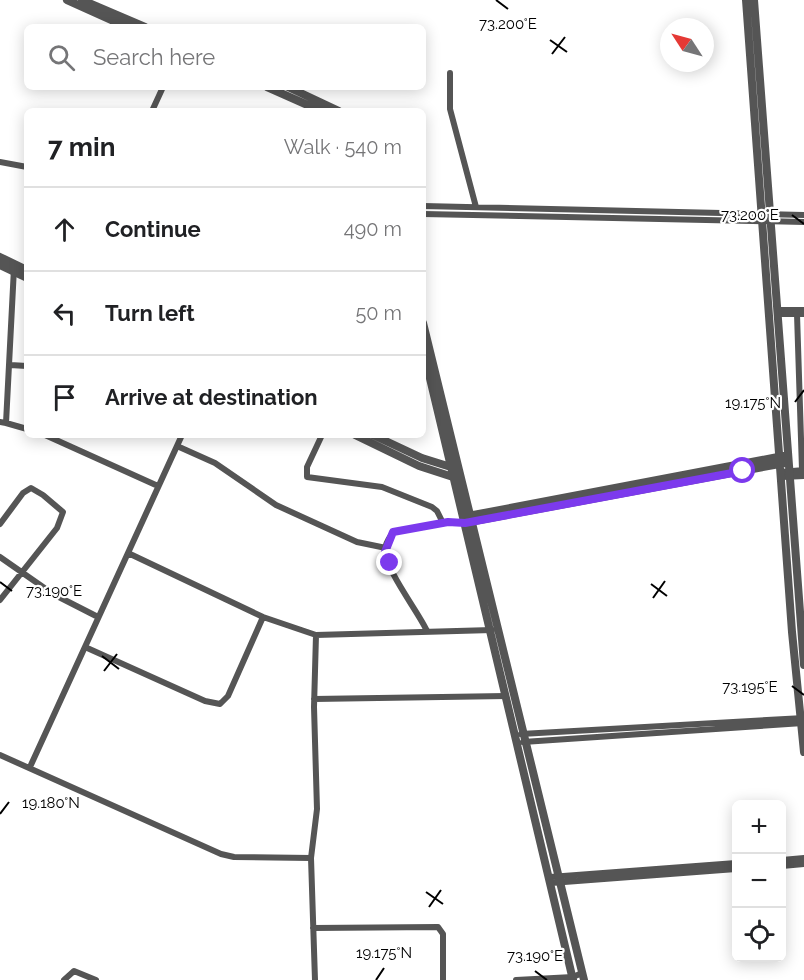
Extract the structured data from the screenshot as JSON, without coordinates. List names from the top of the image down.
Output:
{
  "north": "top left",
  "page": {
    "search": "Search here",
    "heading": ["7 min", "Walk · 540 m"],
    "list": [
      ["Continue", "490 m"],
      ["Turn left", "50 m"],
      "Arrive at destination"
    ],
    "map_buttons": ["+", "−"]
  },
  "coordinates": [
    "73.200°E",
    "19.175°N",
    "73.190°E",
    "73.195°E",
    "19.180°N"
  ]
}
